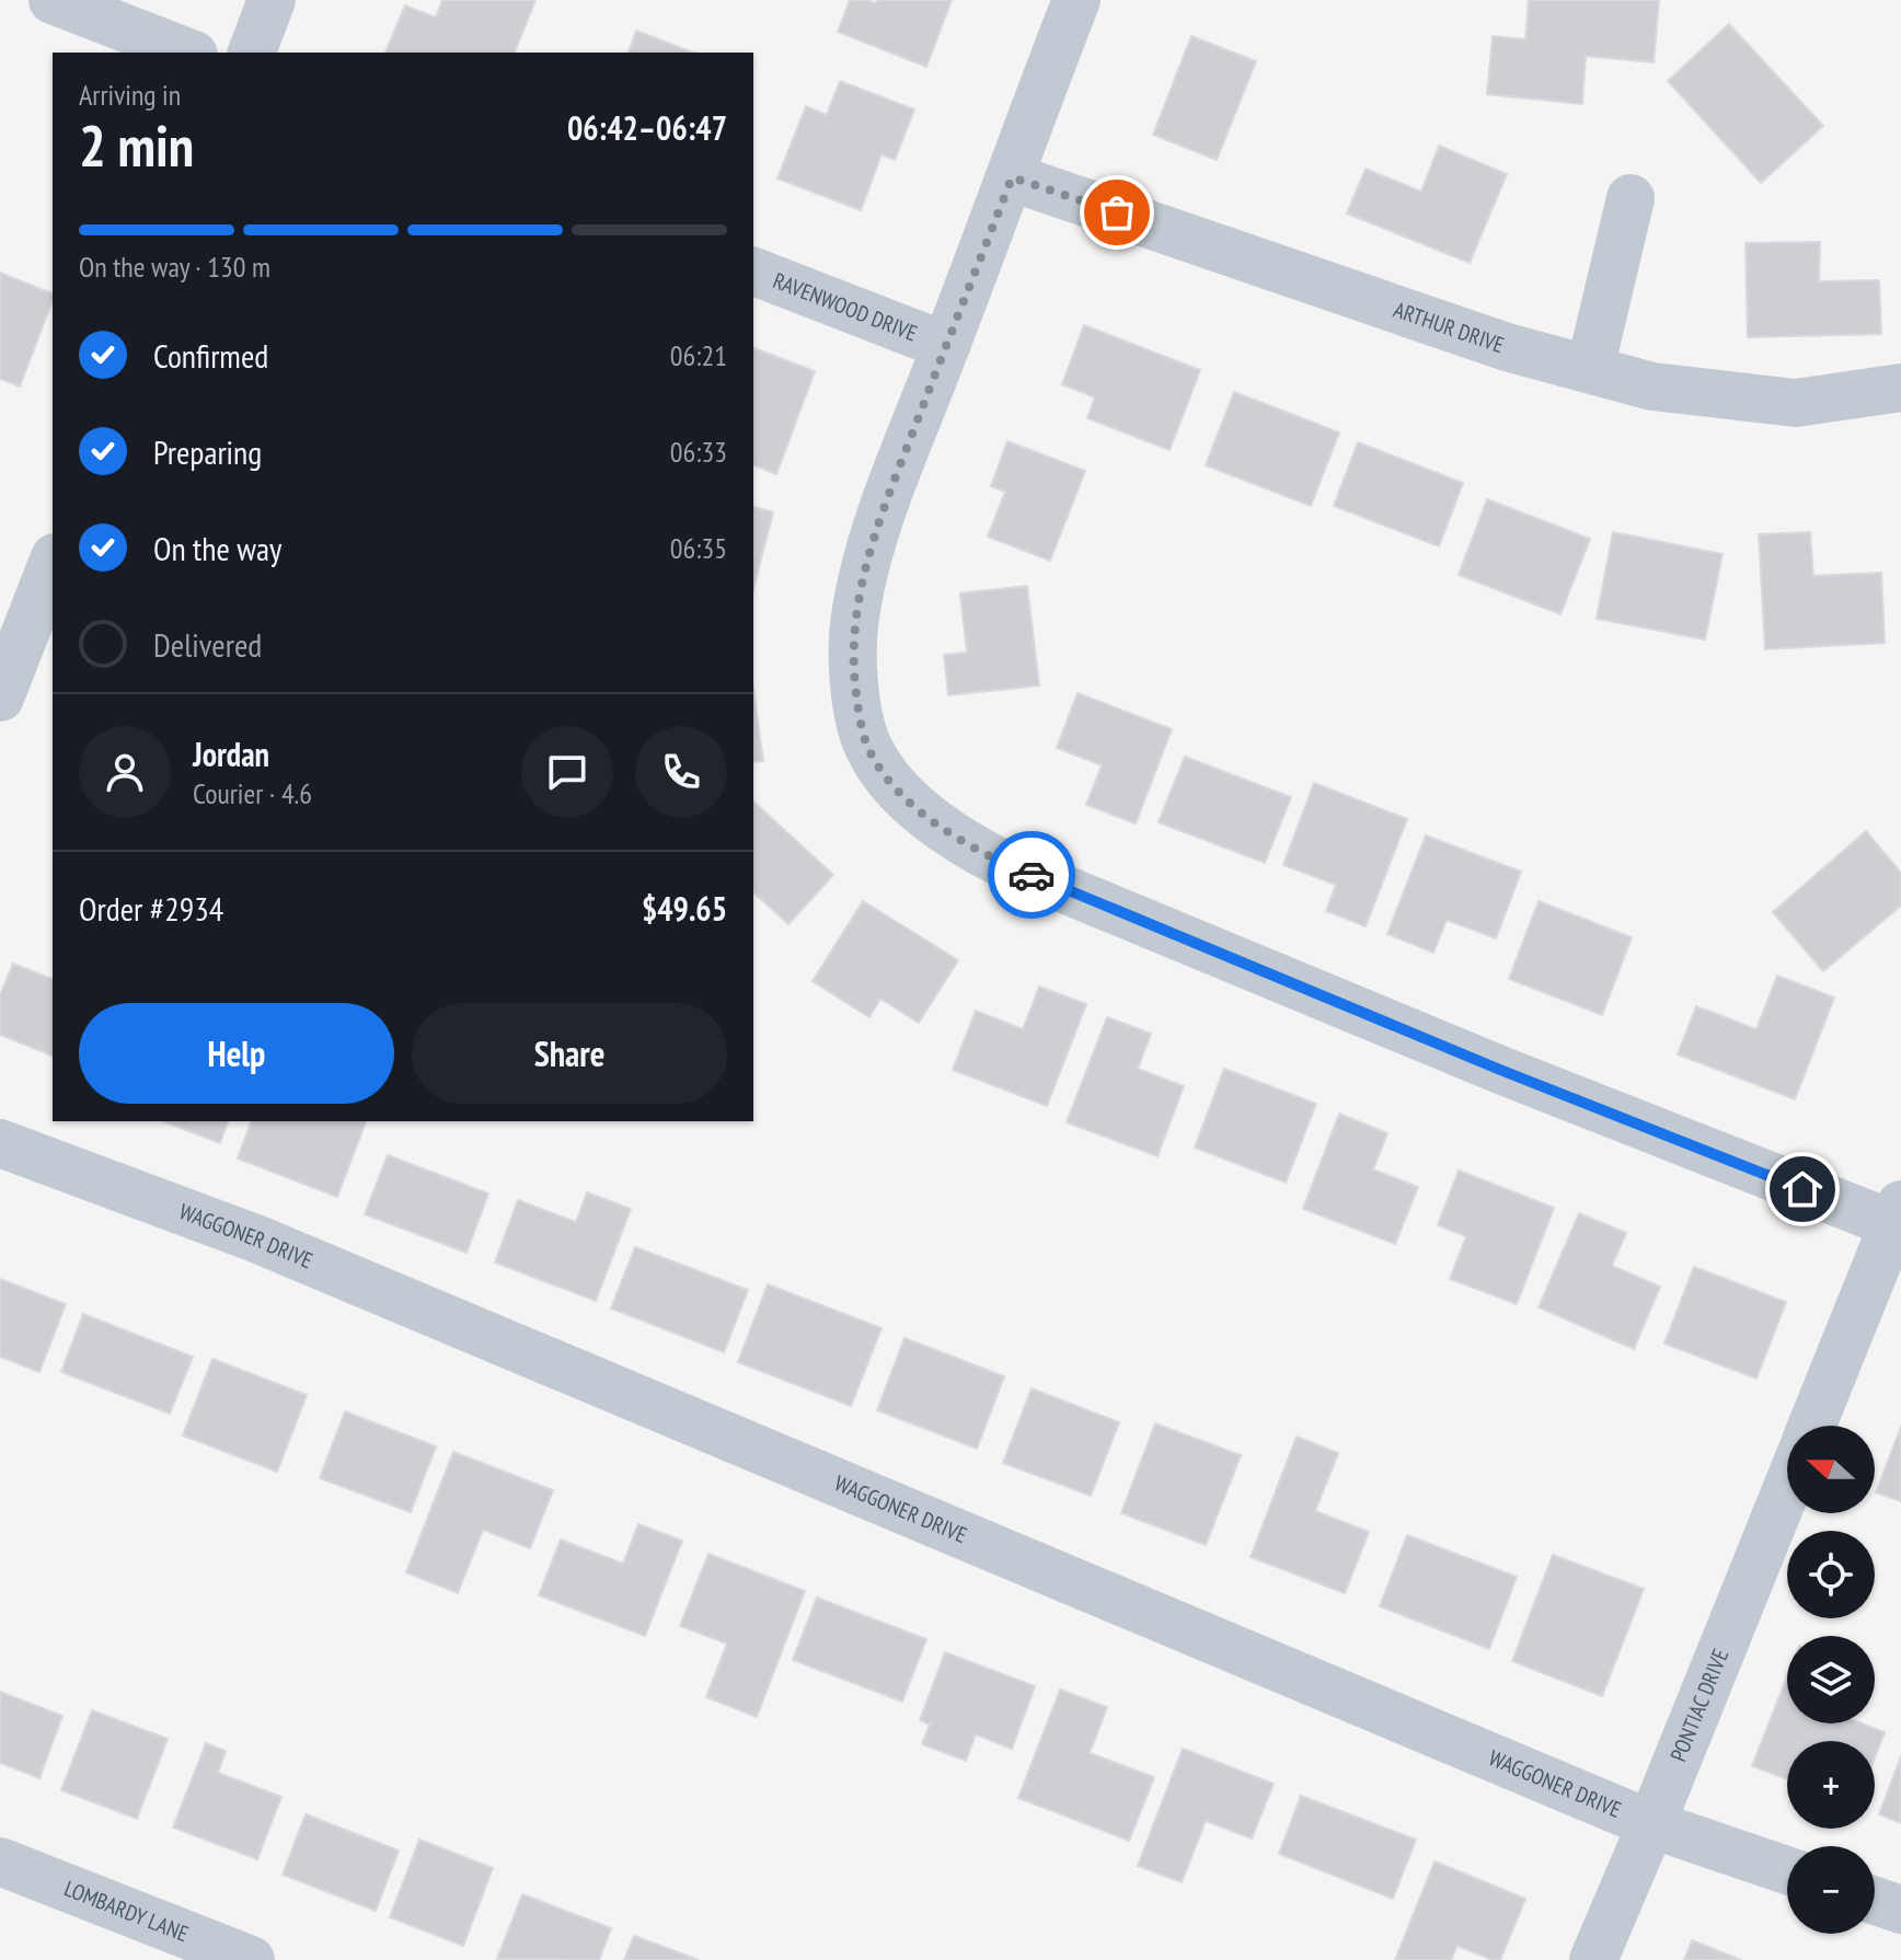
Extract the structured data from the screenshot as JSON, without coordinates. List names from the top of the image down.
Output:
{
  "streets": {
    "street": [
      "RAVENWOOD DRIVE",
      "ARTHUR DRIVE",
      "WAGGONER DRIVE",
      "PONTIAC DRIVE",
      "LOMBARDY LANE"
    ]
  },
  "crossings": [
    ["WAGGONER DRIVE", "PONTIAC DRIVE"]
  ],
  "north": "left",
  "page": {
    "heading": ["2 min", "Arriving in", "06:42–06:47"],
    "panel": [
      "Jordan",
      "Courier · 4.6",
      "Order #2934",
      "$49.65"
    ],
    "bar": "On the way · 130 m",
    "list": [
      ["Confirmed", "06:21"],
      ["Preparing", "06:33"],
      ["On the way", "06:35"],
      "Delivered"
    ],
    "buttons": ["Help", "Share"],
    "map_buttons": ["+", "−"]
  }
}
